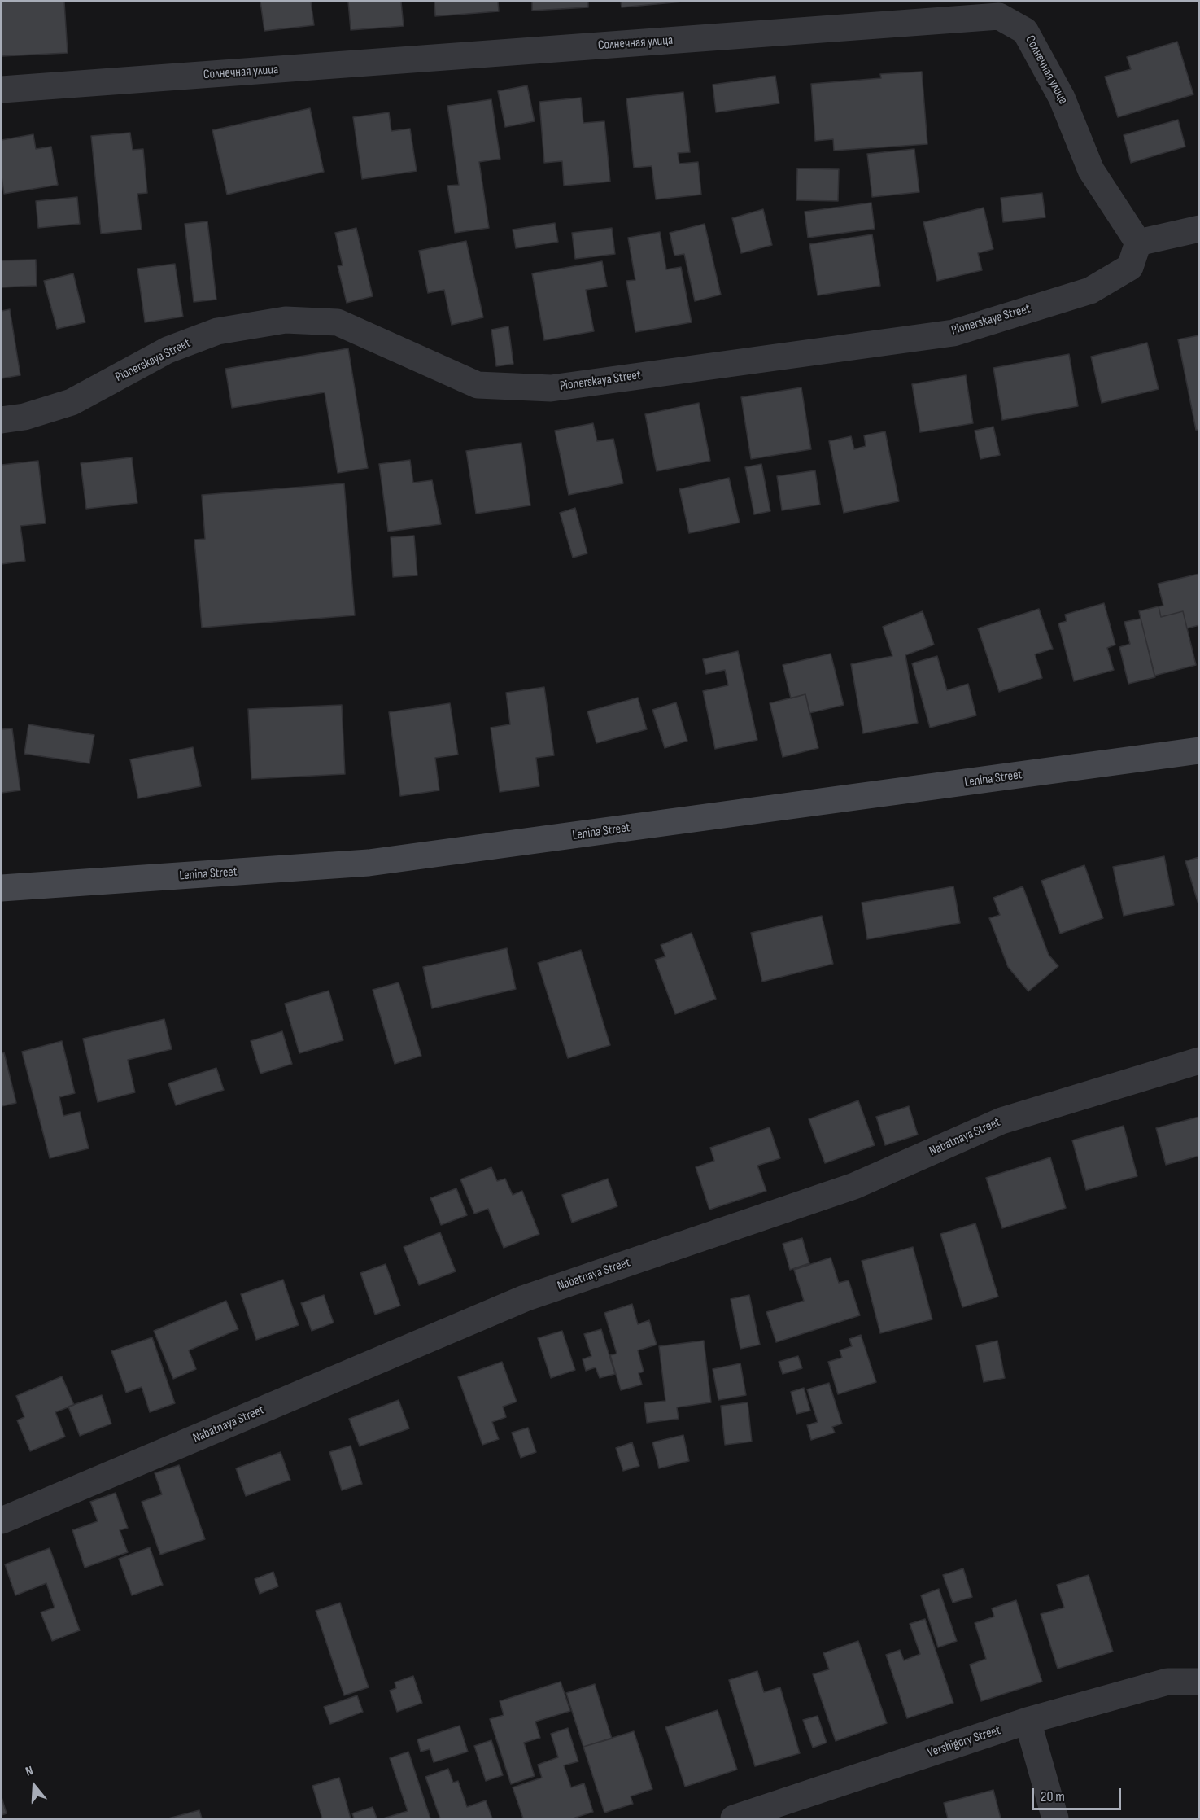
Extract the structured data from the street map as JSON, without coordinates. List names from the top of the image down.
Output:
{
  "streets": {
    "street": [
      "Солнечная улица",
      "Pionerskaya Street",
      "Lenina Street",
      "Nabatnaya Street",
      "Vershigory Street"
    ]
  },
  "crossings": [
    ["Солнечная улица", "Pionerskaya Street"]
  ],
  "scale_bar": "20 m",
  "north": "top"
}
